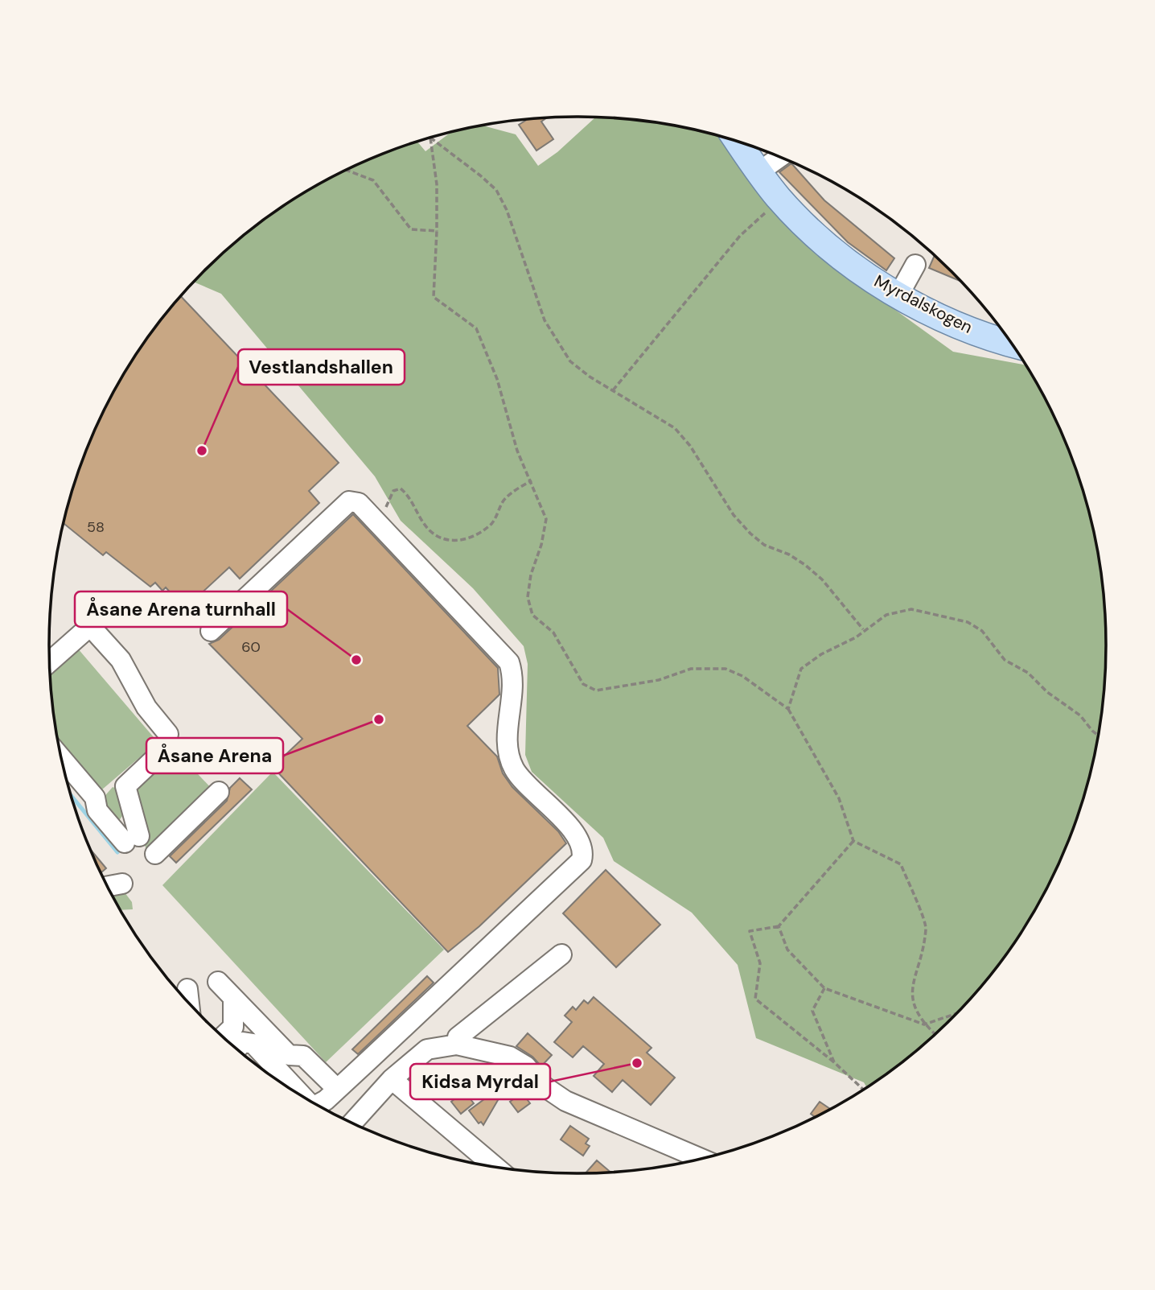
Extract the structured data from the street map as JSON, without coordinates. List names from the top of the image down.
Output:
{
  "streets": {
    "main road": ["Myrdalskogen"]
  },
  "places": [
    "Vestlandshallen",
    "Åsane Arena turnhall",
    "Åsane Arena",
    "Kidsa Myrdal"
  ],
  "house_numbers": ["58", "60"]
}
